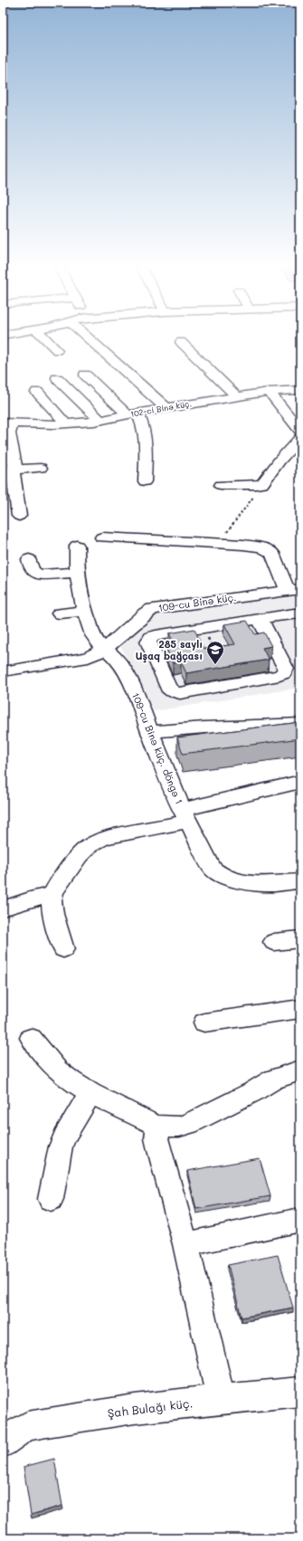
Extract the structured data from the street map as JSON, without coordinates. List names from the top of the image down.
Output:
{
  "streets": {
    "street": [
      "102-ci Binə küç.",
      "109-cu Binə küç.",
      "109-cu Binə küç. döngə 1",
      "Şah Bulağı küç."
    ]
  },
  "crossings": [
    ["109-cu Binə küç.", "109-cu Binə küç. döngə 1"]
  ],
  "places": {
    "school or university": ["285 saylı Uşaq bağçası"]
  }
}
